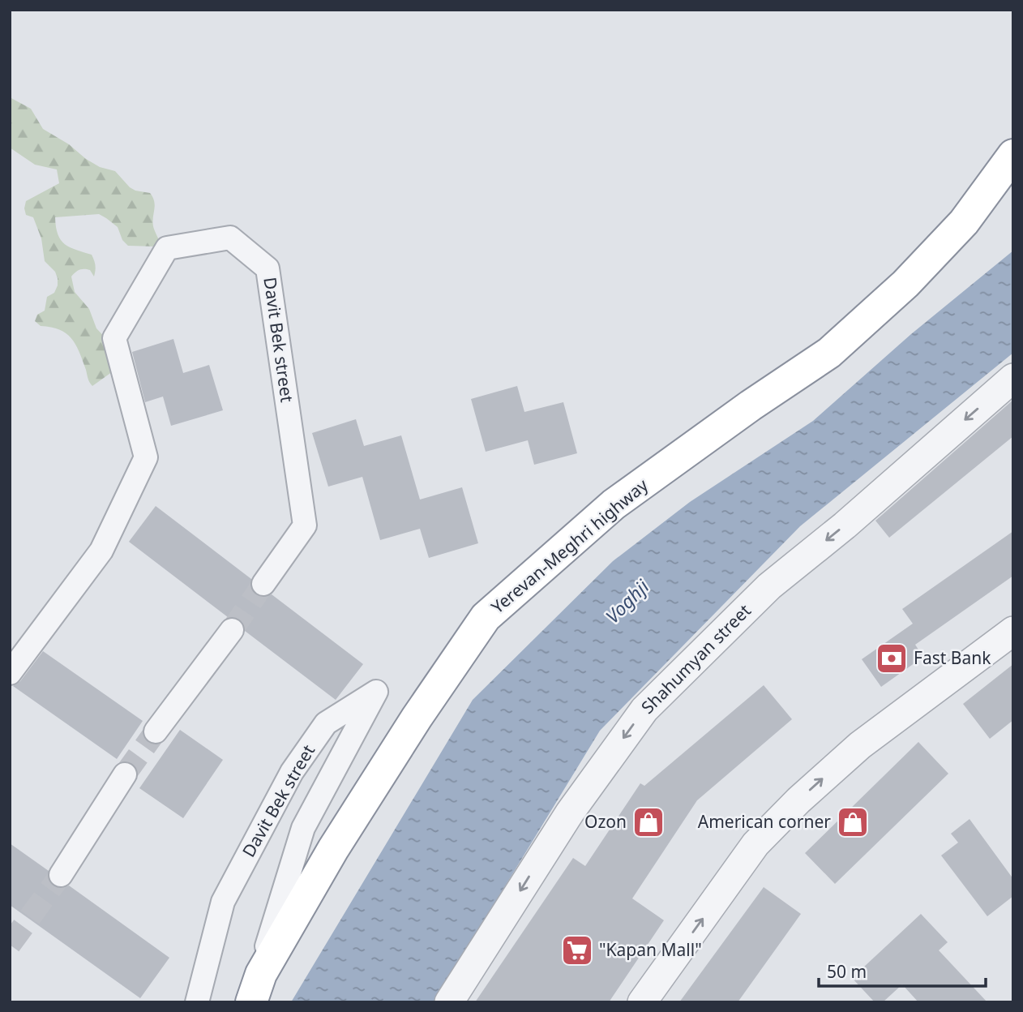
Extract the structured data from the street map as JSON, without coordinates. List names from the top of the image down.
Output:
{
  "streets": {
    "highway": ["Yerevan-Meghri highway"],
    "street": ["Davit Bek street", "Shahumyan street"]
  },
  "crossings": [
    ["Davit Bek street", "Yerevan-Meghri highway"]
  ],
  "water": ["Voghji"],
  "places": {
    "bank": ["Fast Bank"],
    "shop": ["Ozon", "American corner"],
    "supermarket": ["\"Kapan Mall\""]
  },
  "scale_bar": "50 m"
}
